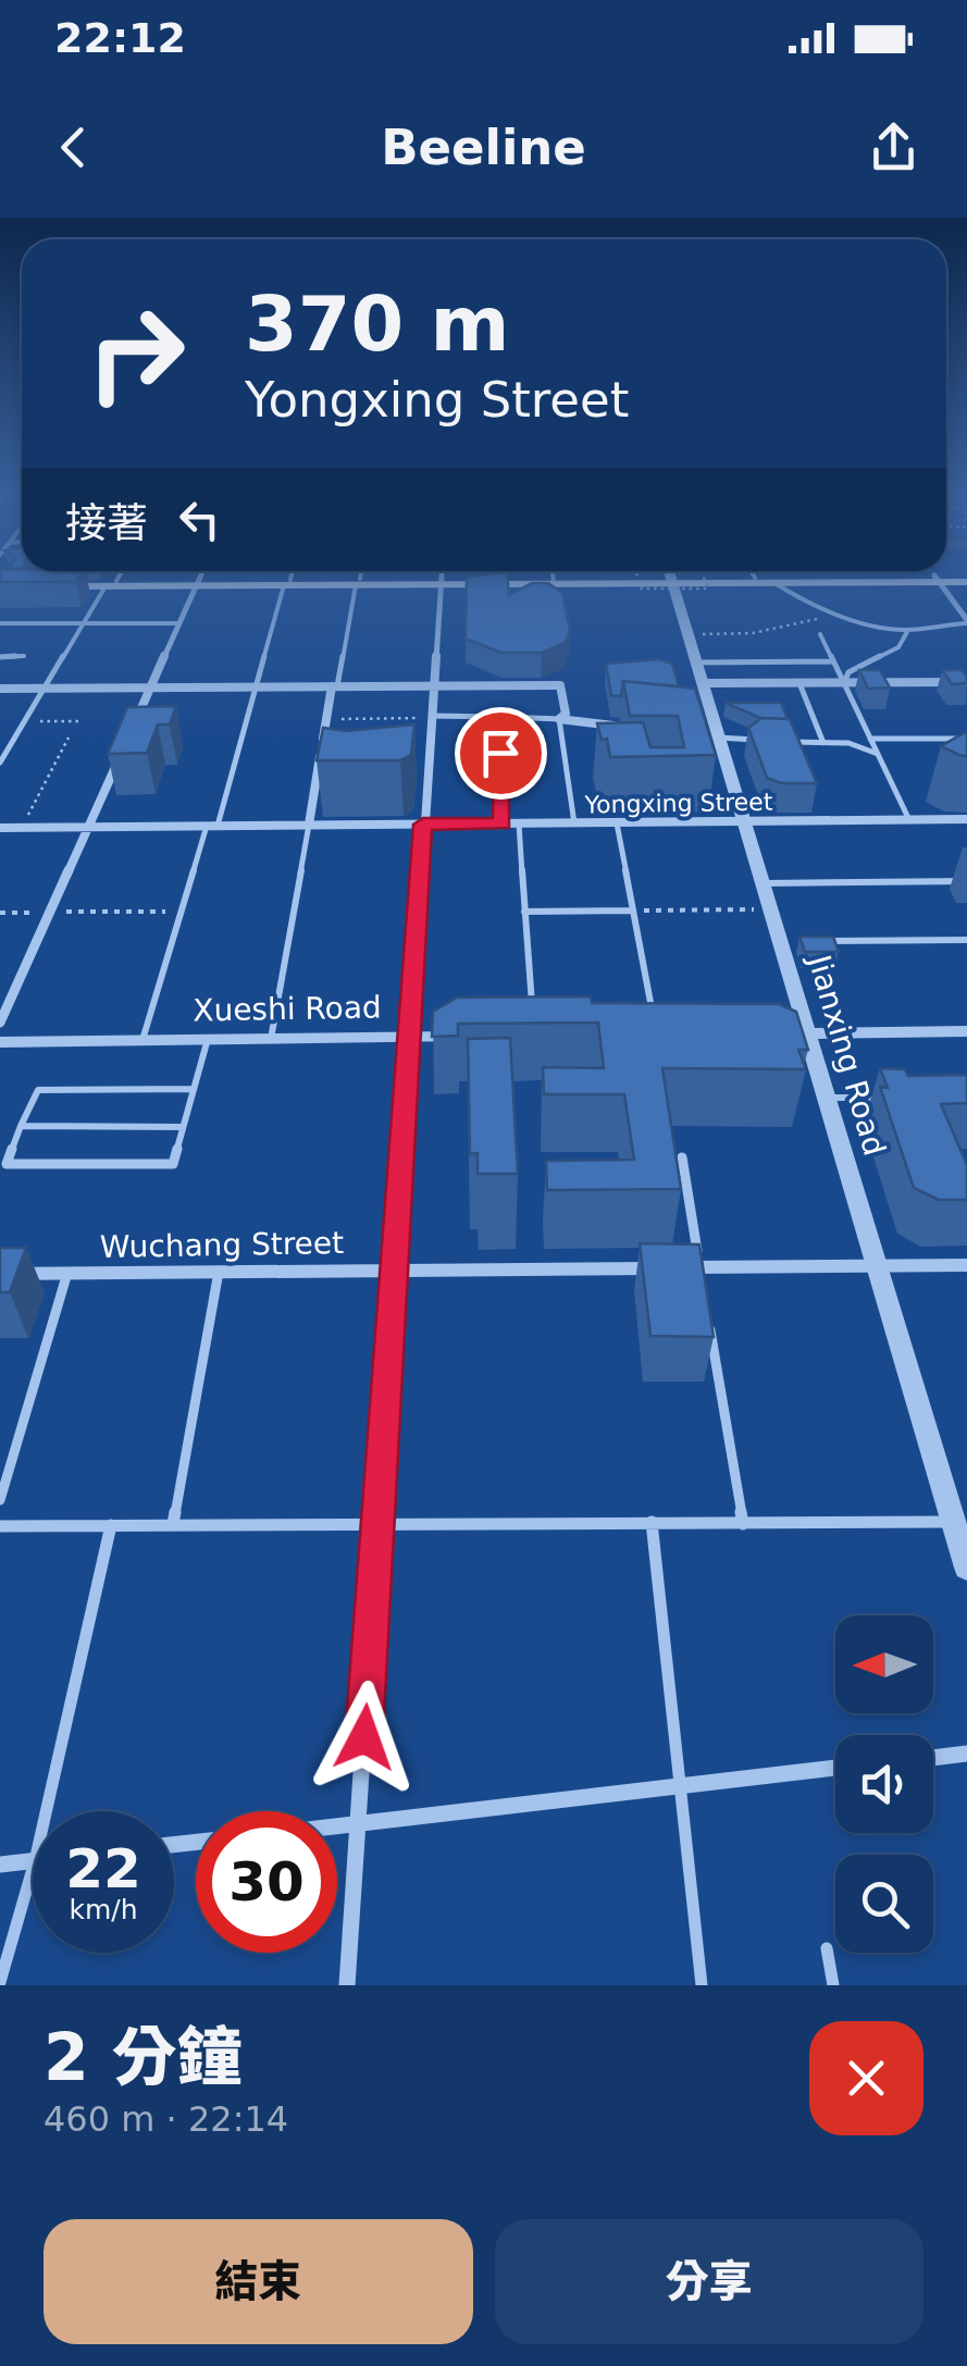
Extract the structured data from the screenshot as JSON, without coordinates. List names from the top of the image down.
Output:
{
  "streets": {
    "street": [
      "Yongxing Street",
      "Xueshi Road",
      "Jianxing Road",
      "Wuchang Street"
    ]
  },
  "crossings": [
    ["Yongxing Street", "Jianxing Road"]
  ],
  "north": "left",
  "page": {
    "status": "22:12",
    "header": "Beeline",
    "turn": ["370 m", "Yongxing Street"],
    "then": "接著",
    "speed": "22 km/h",
    "limit": "30",
    "heading": ["2 分鐘", "460 m · 22:14"],
    "buttons": ["結束", "分享"]
  }
}
